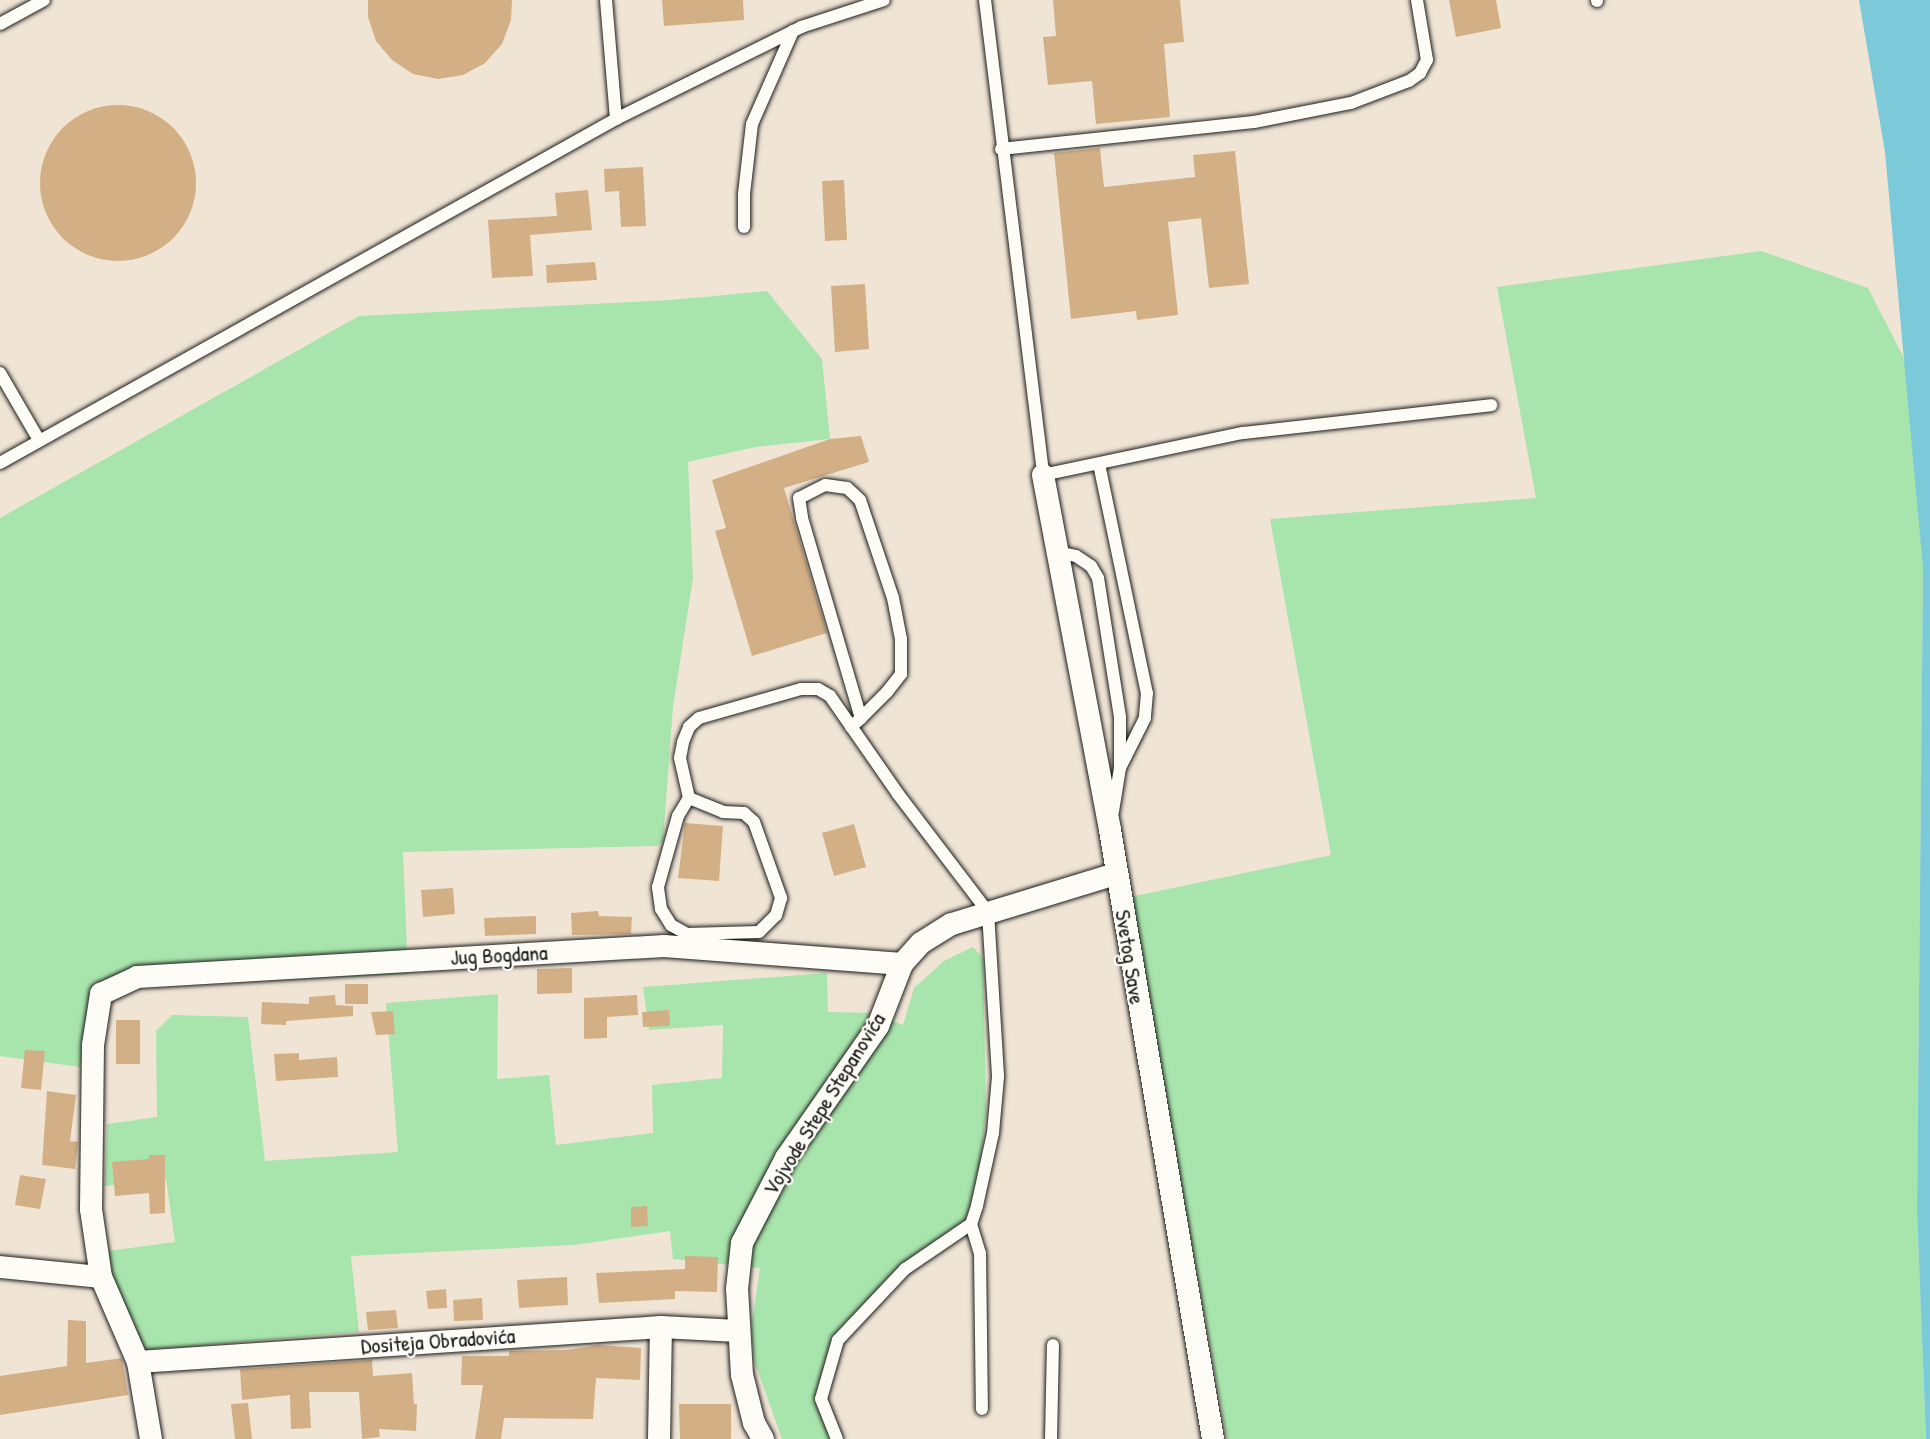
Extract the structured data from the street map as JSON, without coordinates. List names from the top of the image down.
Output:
{
  "streets": {
    "street": [
      "Jug Bogdana",
      "Svetog Save",
      "Vojvode Stepe Stepanovića",
      "Dositeja Obradovića"
    ]
  },
  "crossings": [
    ["Jug Bogdana", "Vojvode Stepe Stepanovića"],
    ["Svetog Save", "Vojvode Stepe Stepanovića"],
    ["Vojvode Stepe Stepanovića", "Dositeja Obradovića"]
  ]
}
